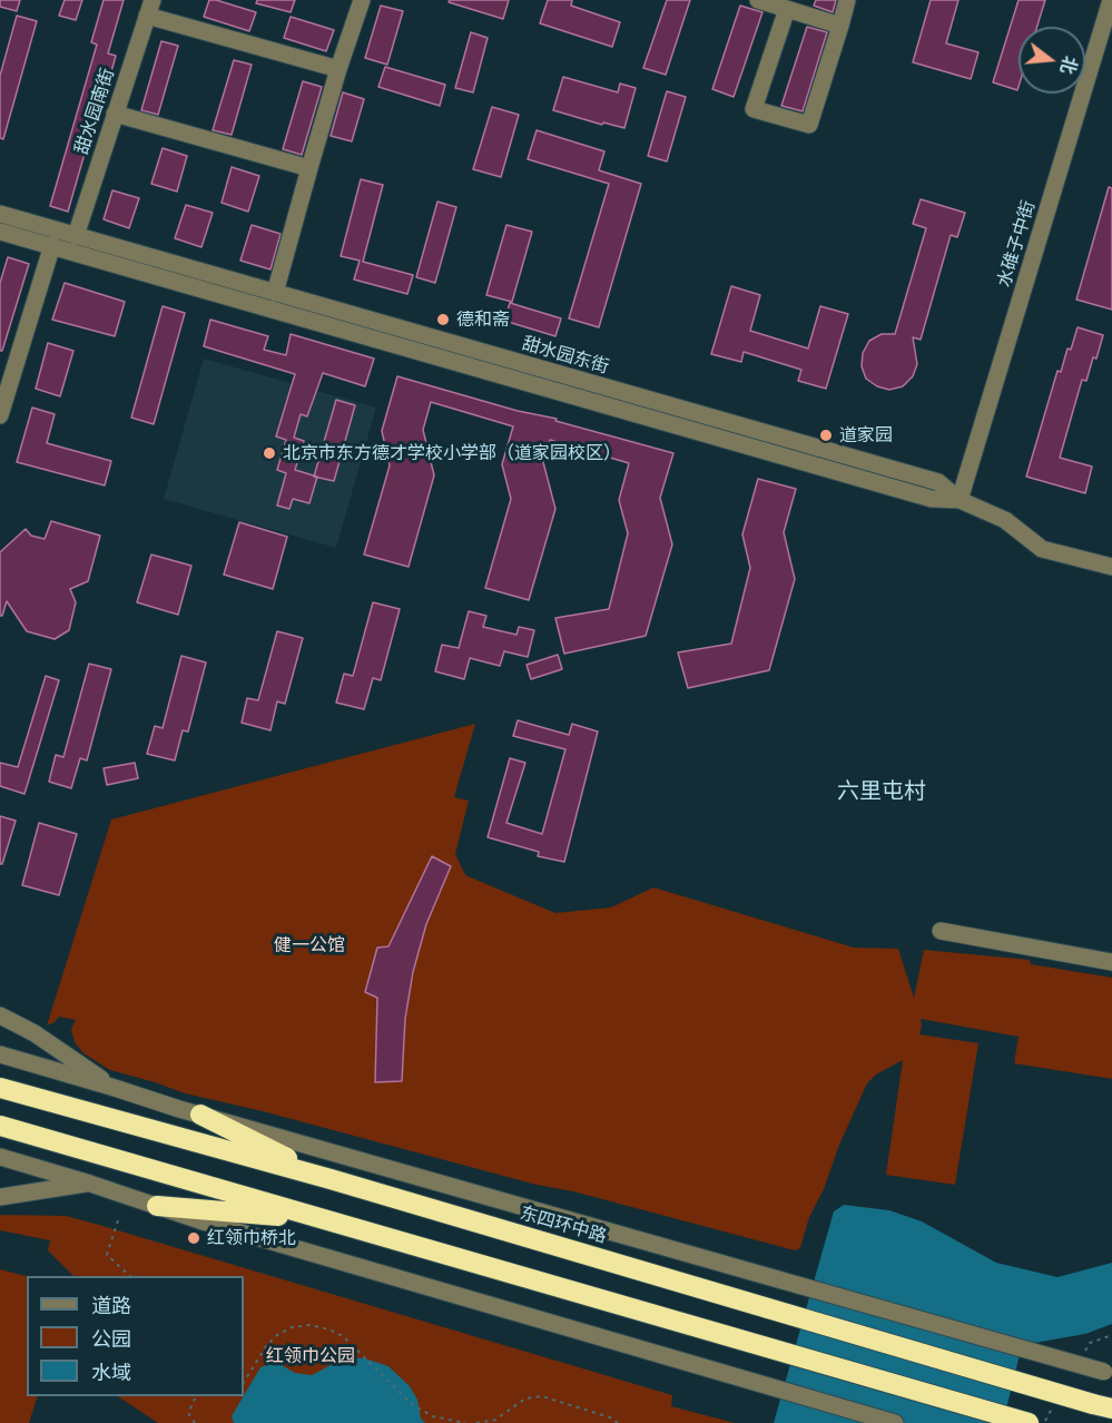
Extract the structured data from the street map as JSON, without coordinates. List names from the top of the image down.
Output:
{
  "streets": {
    "highway": ["东四环中路"],
    "street": ["甜水园南街", "水碓子中街", "甜水园东街"]
  },
  "crossings": [
    ["甜水园南街", "甜水园东街"],
    ["水碓子中街", "甜水园东街"]
  ],
  "districts": ["六里屯村"],
  "parks": ["健一公馆", "红领巾公园"],
  "places": [
    "德和斋",
    "道家园",
    "北京市东方德才学校小学部（道家园校区）",
    "红领巾桥北"
  ],
  "legend": ["道路", "公园", "水域"],
  "north": "right"
}
